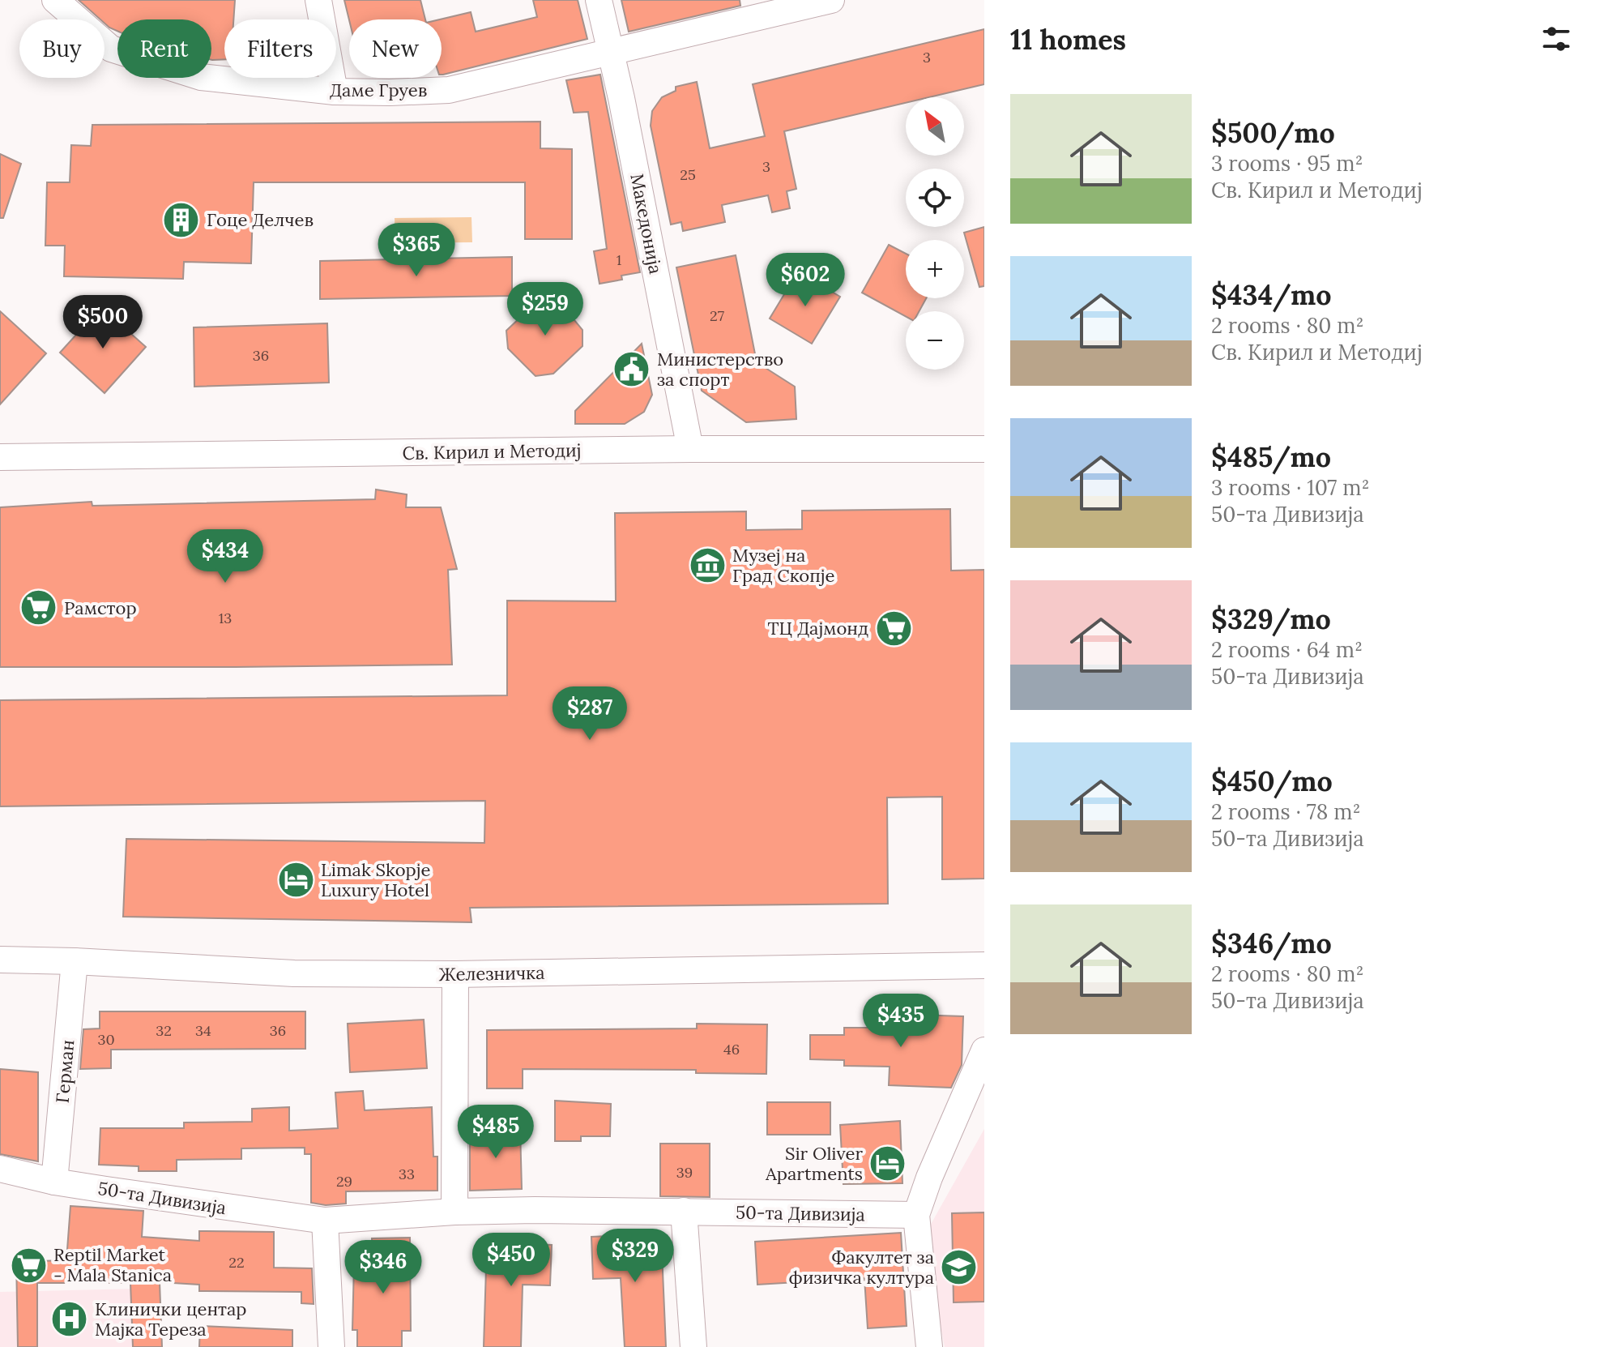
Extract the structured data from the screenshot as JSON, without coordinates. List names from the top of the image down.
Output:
{
  "streets": {
    "street": [
      "Даме Груев",
      "Македонија",
      "Св. Кирил и Методиј",
      "Железничка",
      "Герман",
      "50-та Дивизија"
    ]
  },
  "crossings": [
    ["Даме Груев", "Македонија"],
    ["Македонија", "Св. Кирил и Методиј"],
    ["Железничка", "Герман"],
    ["Герман", "50-та Дивизија"]
  ],
  "places": {
    "building": ["Гоце Делчев"],
    "public building": ["Министерство за спорт"],
    "museum": ["Музеј на Град Скопје"],
    "supermarket": ["Рамстор", "ТЦ Дајмонд", "Reptil Market - Mala Stanica"],
    "hotel": ["Limak Skopje Luxury Hotel", "Sir Oliver Apartments"],
    "school or university": ["Факултет за физичка култура"],
    "hospital": ["Клинички центар Мајка Тереза"]
  },
  "house_numbers": [
    "3",
    "3",
    "25",
    "1",
    "27",
    "36",
    "13",
    "32",
    "34",
    "36",
    "30",
    "46",
    "39",
    "33",
    "29",
    "22"
  ],
  "north": "top left",
  "page": {
    "heading": "11 homes",
    "chip": [
      "Buy",
      "Rent",
      "Filters",
      "New"
    ],
    "list": [
      {
        "name": "$500/mo",
        "note": "3 rooms · 95 m² · Св. Кирил и Методиј"
      },
      {
        "name": "$434/mo",
        "note": "2 rooms · 80 m² · Св. Кирил и Методиј"
      },
      {
        "name": "$485/mo",
        "note": "3 rooms · 107 m² · 50-та Дивизија"
      },
      {
        "name": "$329/mo",
        "note": "2 rooms · 64 m² · 50-та Дивизија"
      },
      {
        "name": "$450/mo",
        "note": "2 rooms · 78 m² · 50-та Дивизија"
      },
      {
        "name": "$346/mo",
        "note": "2 rooms · 80 m² · 50-та Дивизија"
      }
    ],
    "map_buttons": ["+", "−"],
    "price": [
      "$365",
      "$602",
      "$259",
      "$500",
      "$434",
      "$287",
      "$435",
      "$485",
      "$329",
      "$450",
      "$346"
    ]
  }
}
